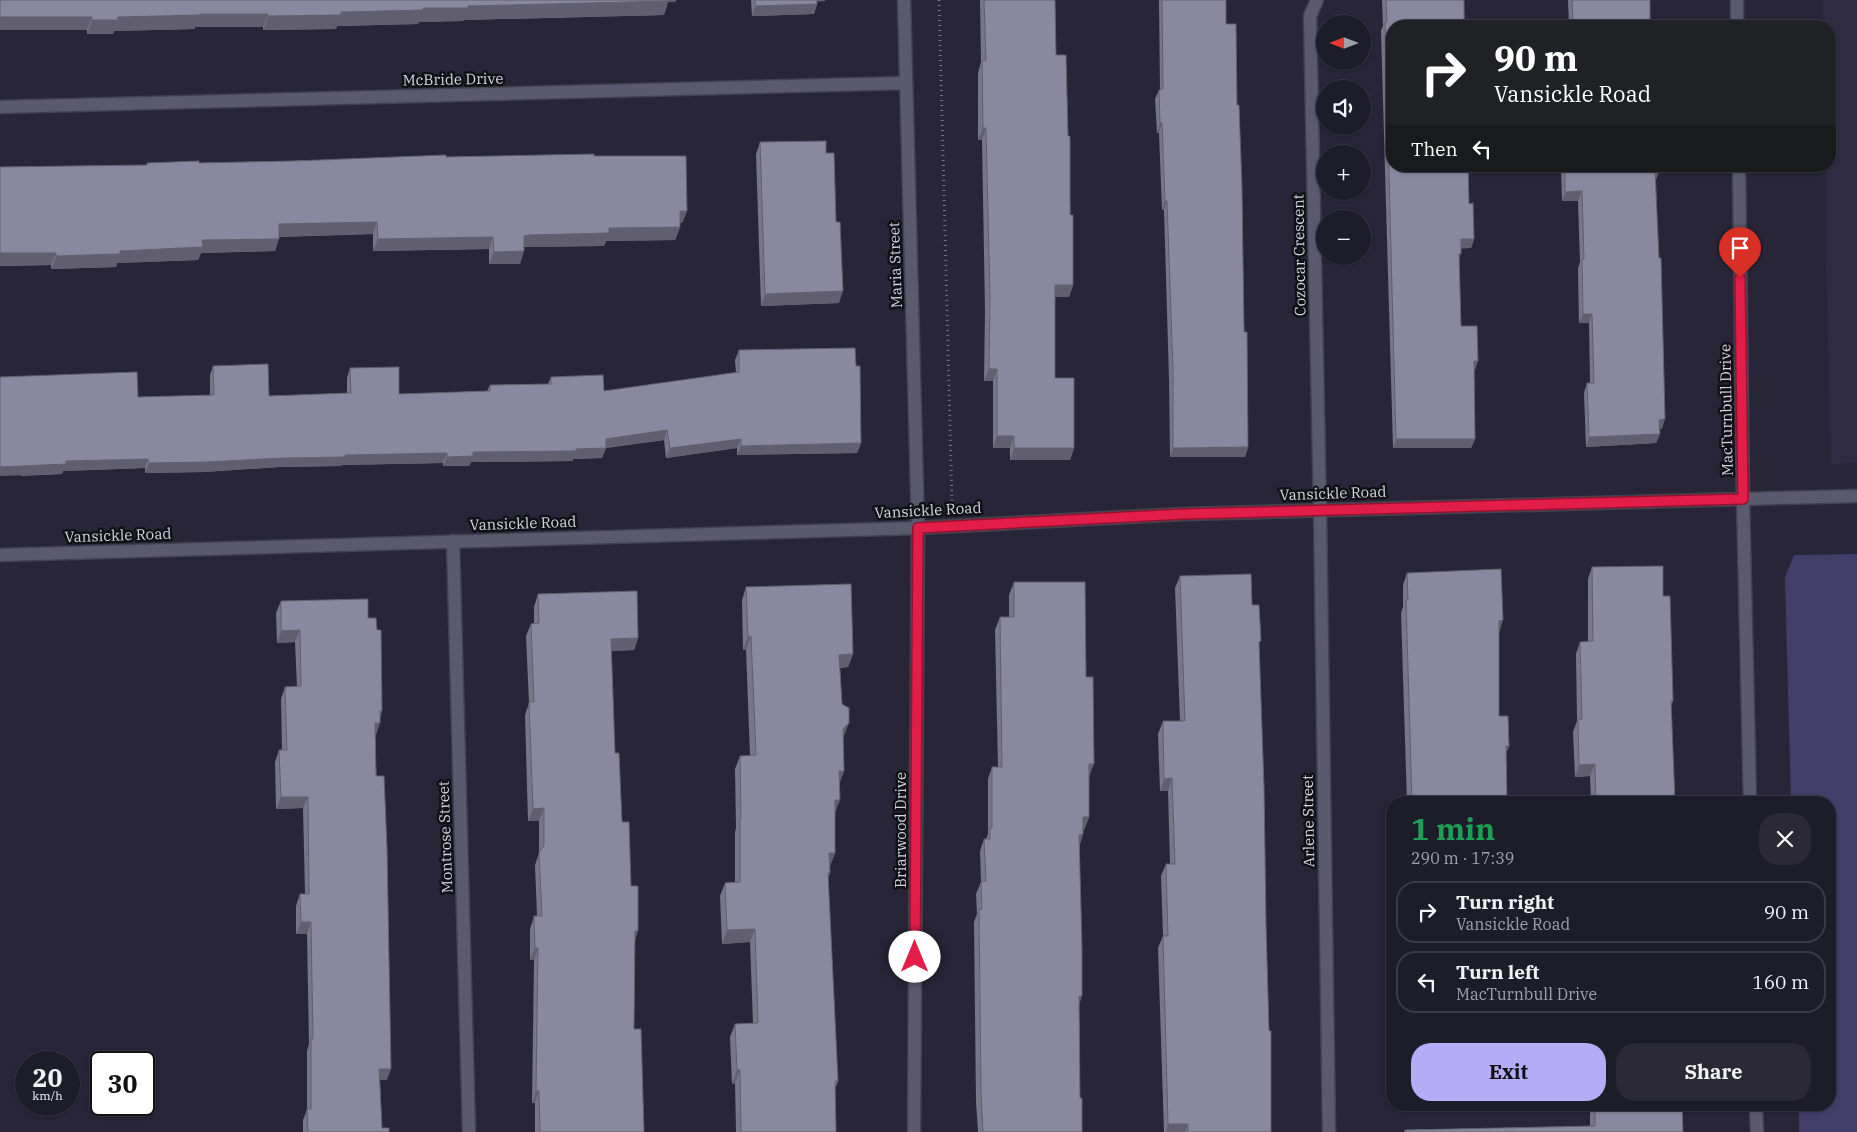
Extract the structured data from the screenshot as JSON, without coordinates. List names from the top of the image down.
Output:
{
  "streets": {
    "street": [
      "McBride Drive",
      "Cozocar Crescent",
      "Maria Street",
      "MacTurnbull Drive",
      "Vansickle Road",
      "Arlene Street",
      "Briarwood Drive",
      "Montrose Street"
    ]
  },
  "crossings": [
    ["McBride Drive", "Maria Street"],
    ["Cozocar Crescent", "Vansickle Road"],
    ["Cozocar Crescent", "Arlene Street"],
    ["Maria Street", "Vansickle Road"],
    ["Maria Street", "Briarwood Drive"],
    ["MacTurnbull Drive", "Vansickle Road"],
    ["Vansickle Road", "Arlene Street"],
    ["Vansickle Road", "Briarwood Drive"],
    ["Vansickle Road", "Montrose Street"]
  ],
  "north": "left",
  "page": {
    "map_buttons": ["+", "−"],
    "turn": ["90 m", "Vansickle Road"],
    "then": "Then",
    "heading": ["1 min", "290 m · 17:39"],
    "list": [
      {
        "name": "Turn right",
        "note": "Vansickle Road",
        "value": "90 m"
      },
      {
        "name": "Turn left",
        "note": "MacTurnbull Drive",
        "value": "160 m"
      }
    ],
    "buttons": ["Exit", "Share"],
    "speed": "20 km/h",
    "limit": "30"
  }
}
